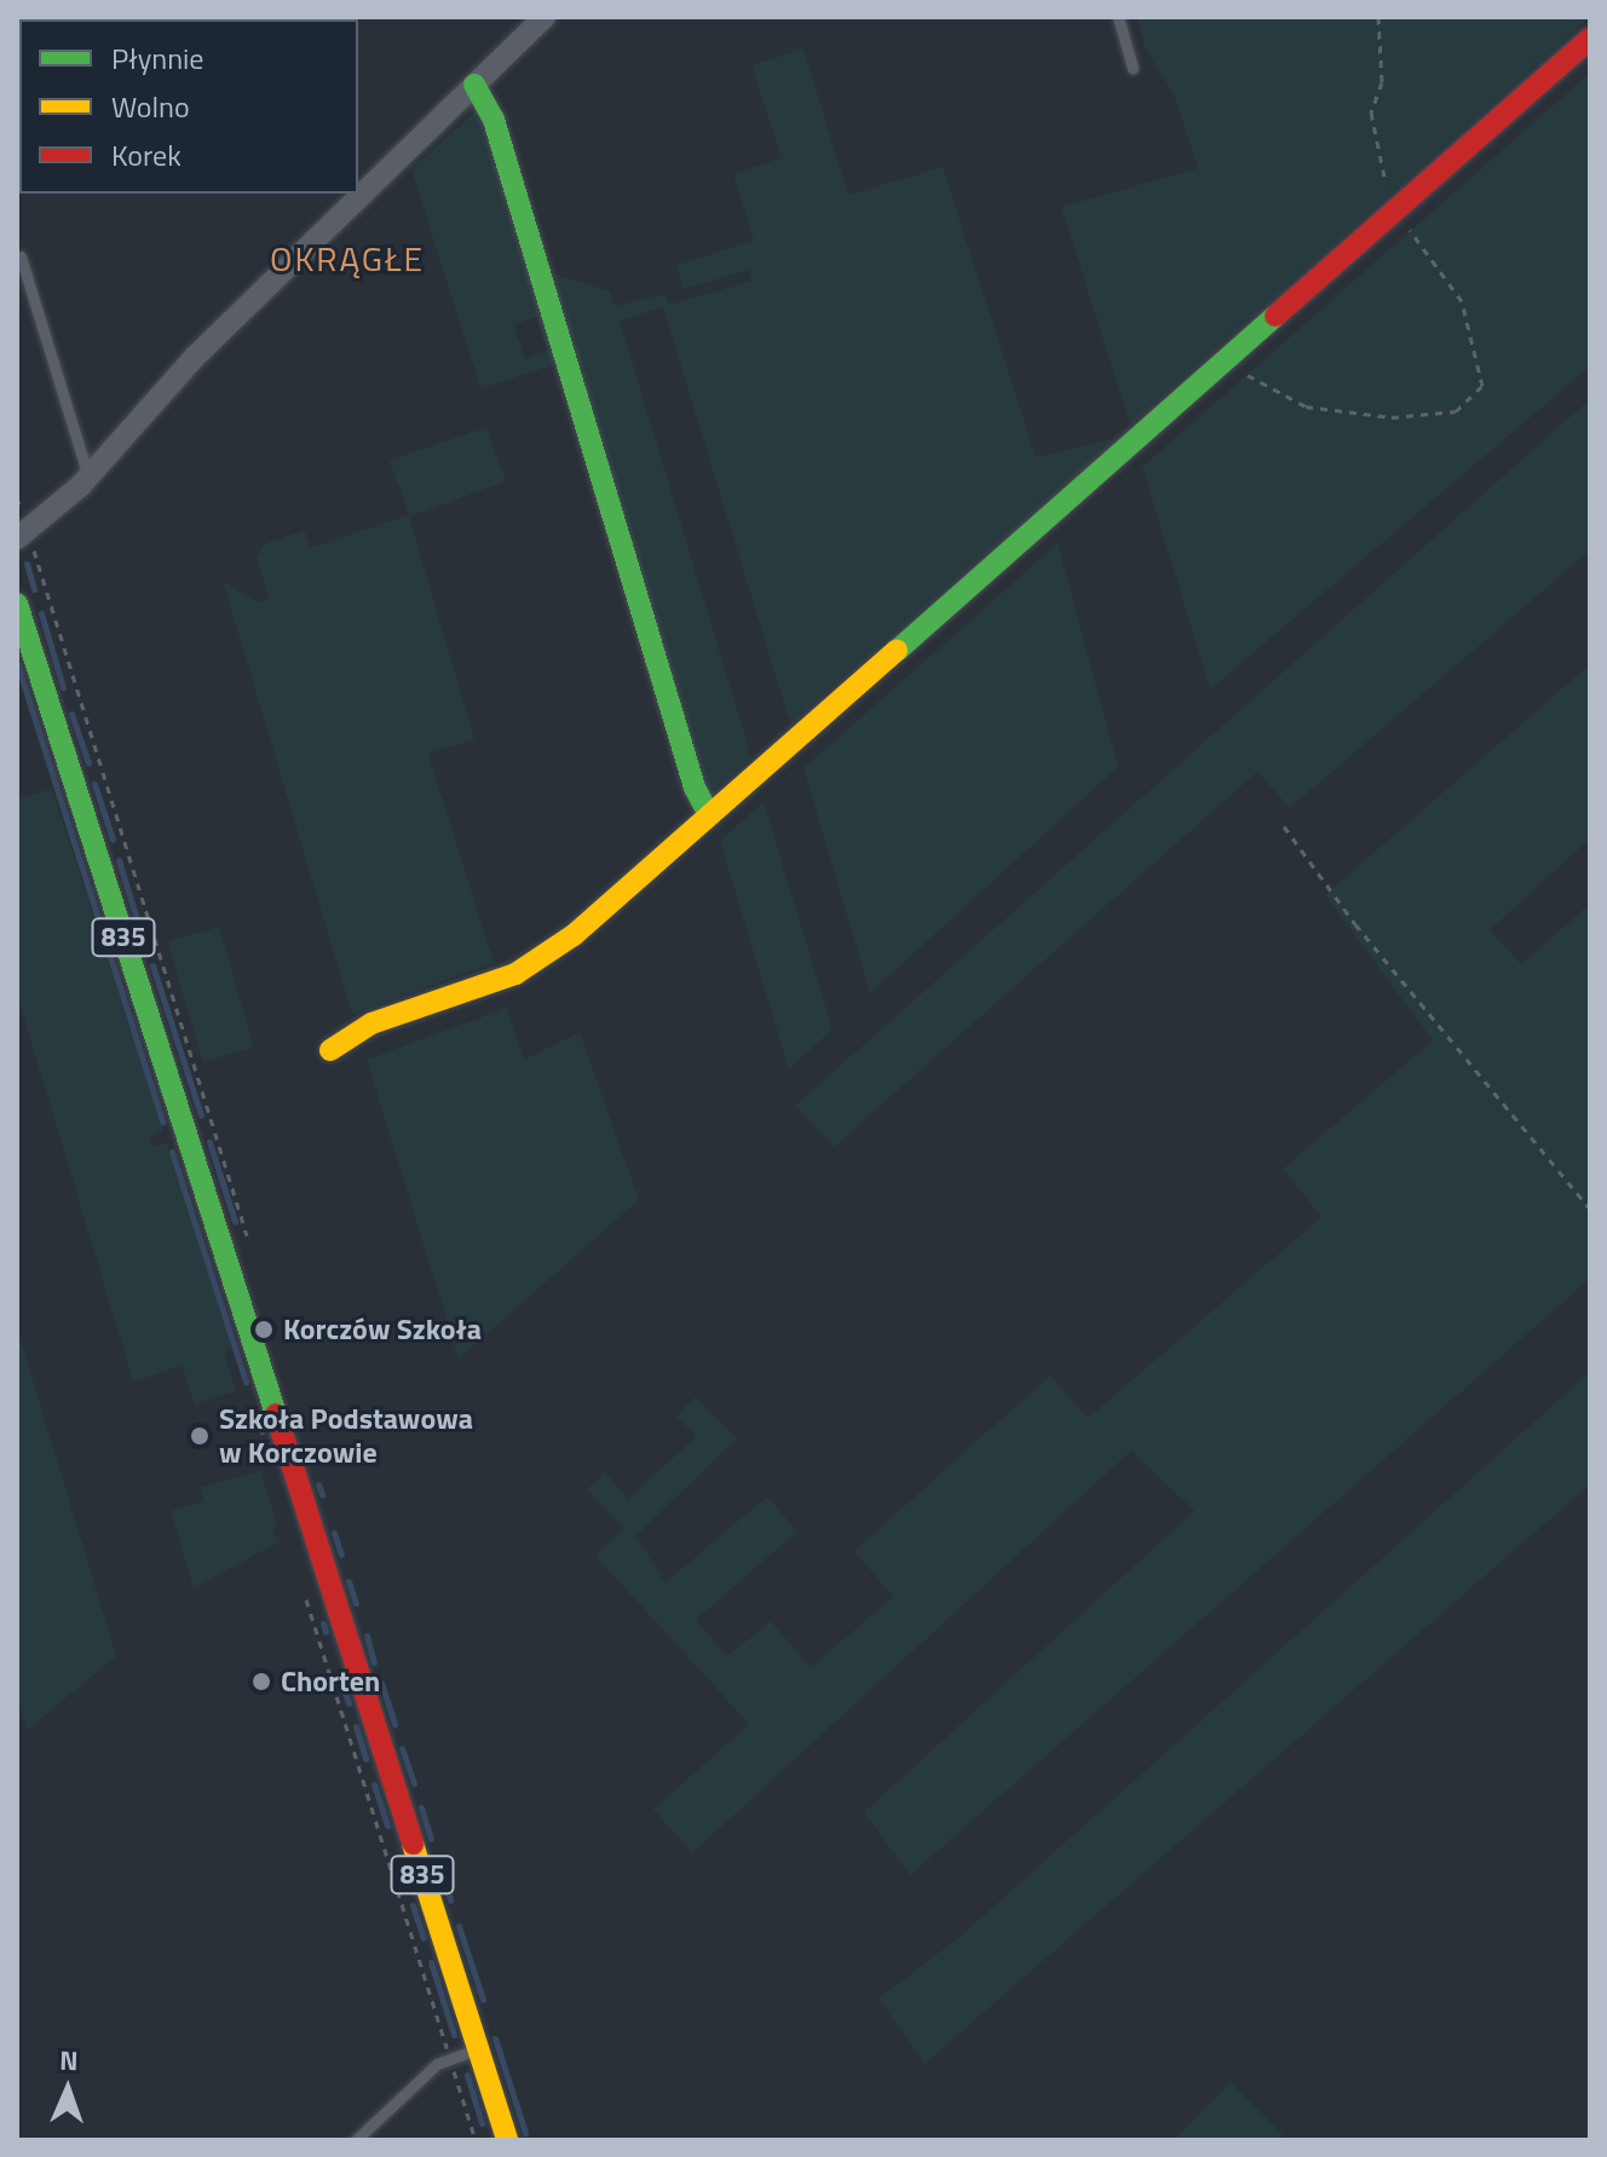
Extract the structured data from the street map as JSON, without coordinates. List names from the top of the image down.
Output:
{
  "streets": {
    "street": ["835"]
  },
  "districts": ["OKRĄGŁE"],
  "places": ["Korczów Szkoła", "Szkoła Podstawowa w Korczowie", "Chorten"],
  "legend": ["Płynnie", "Wolno", "Korek"],
  "north": "top"
}
